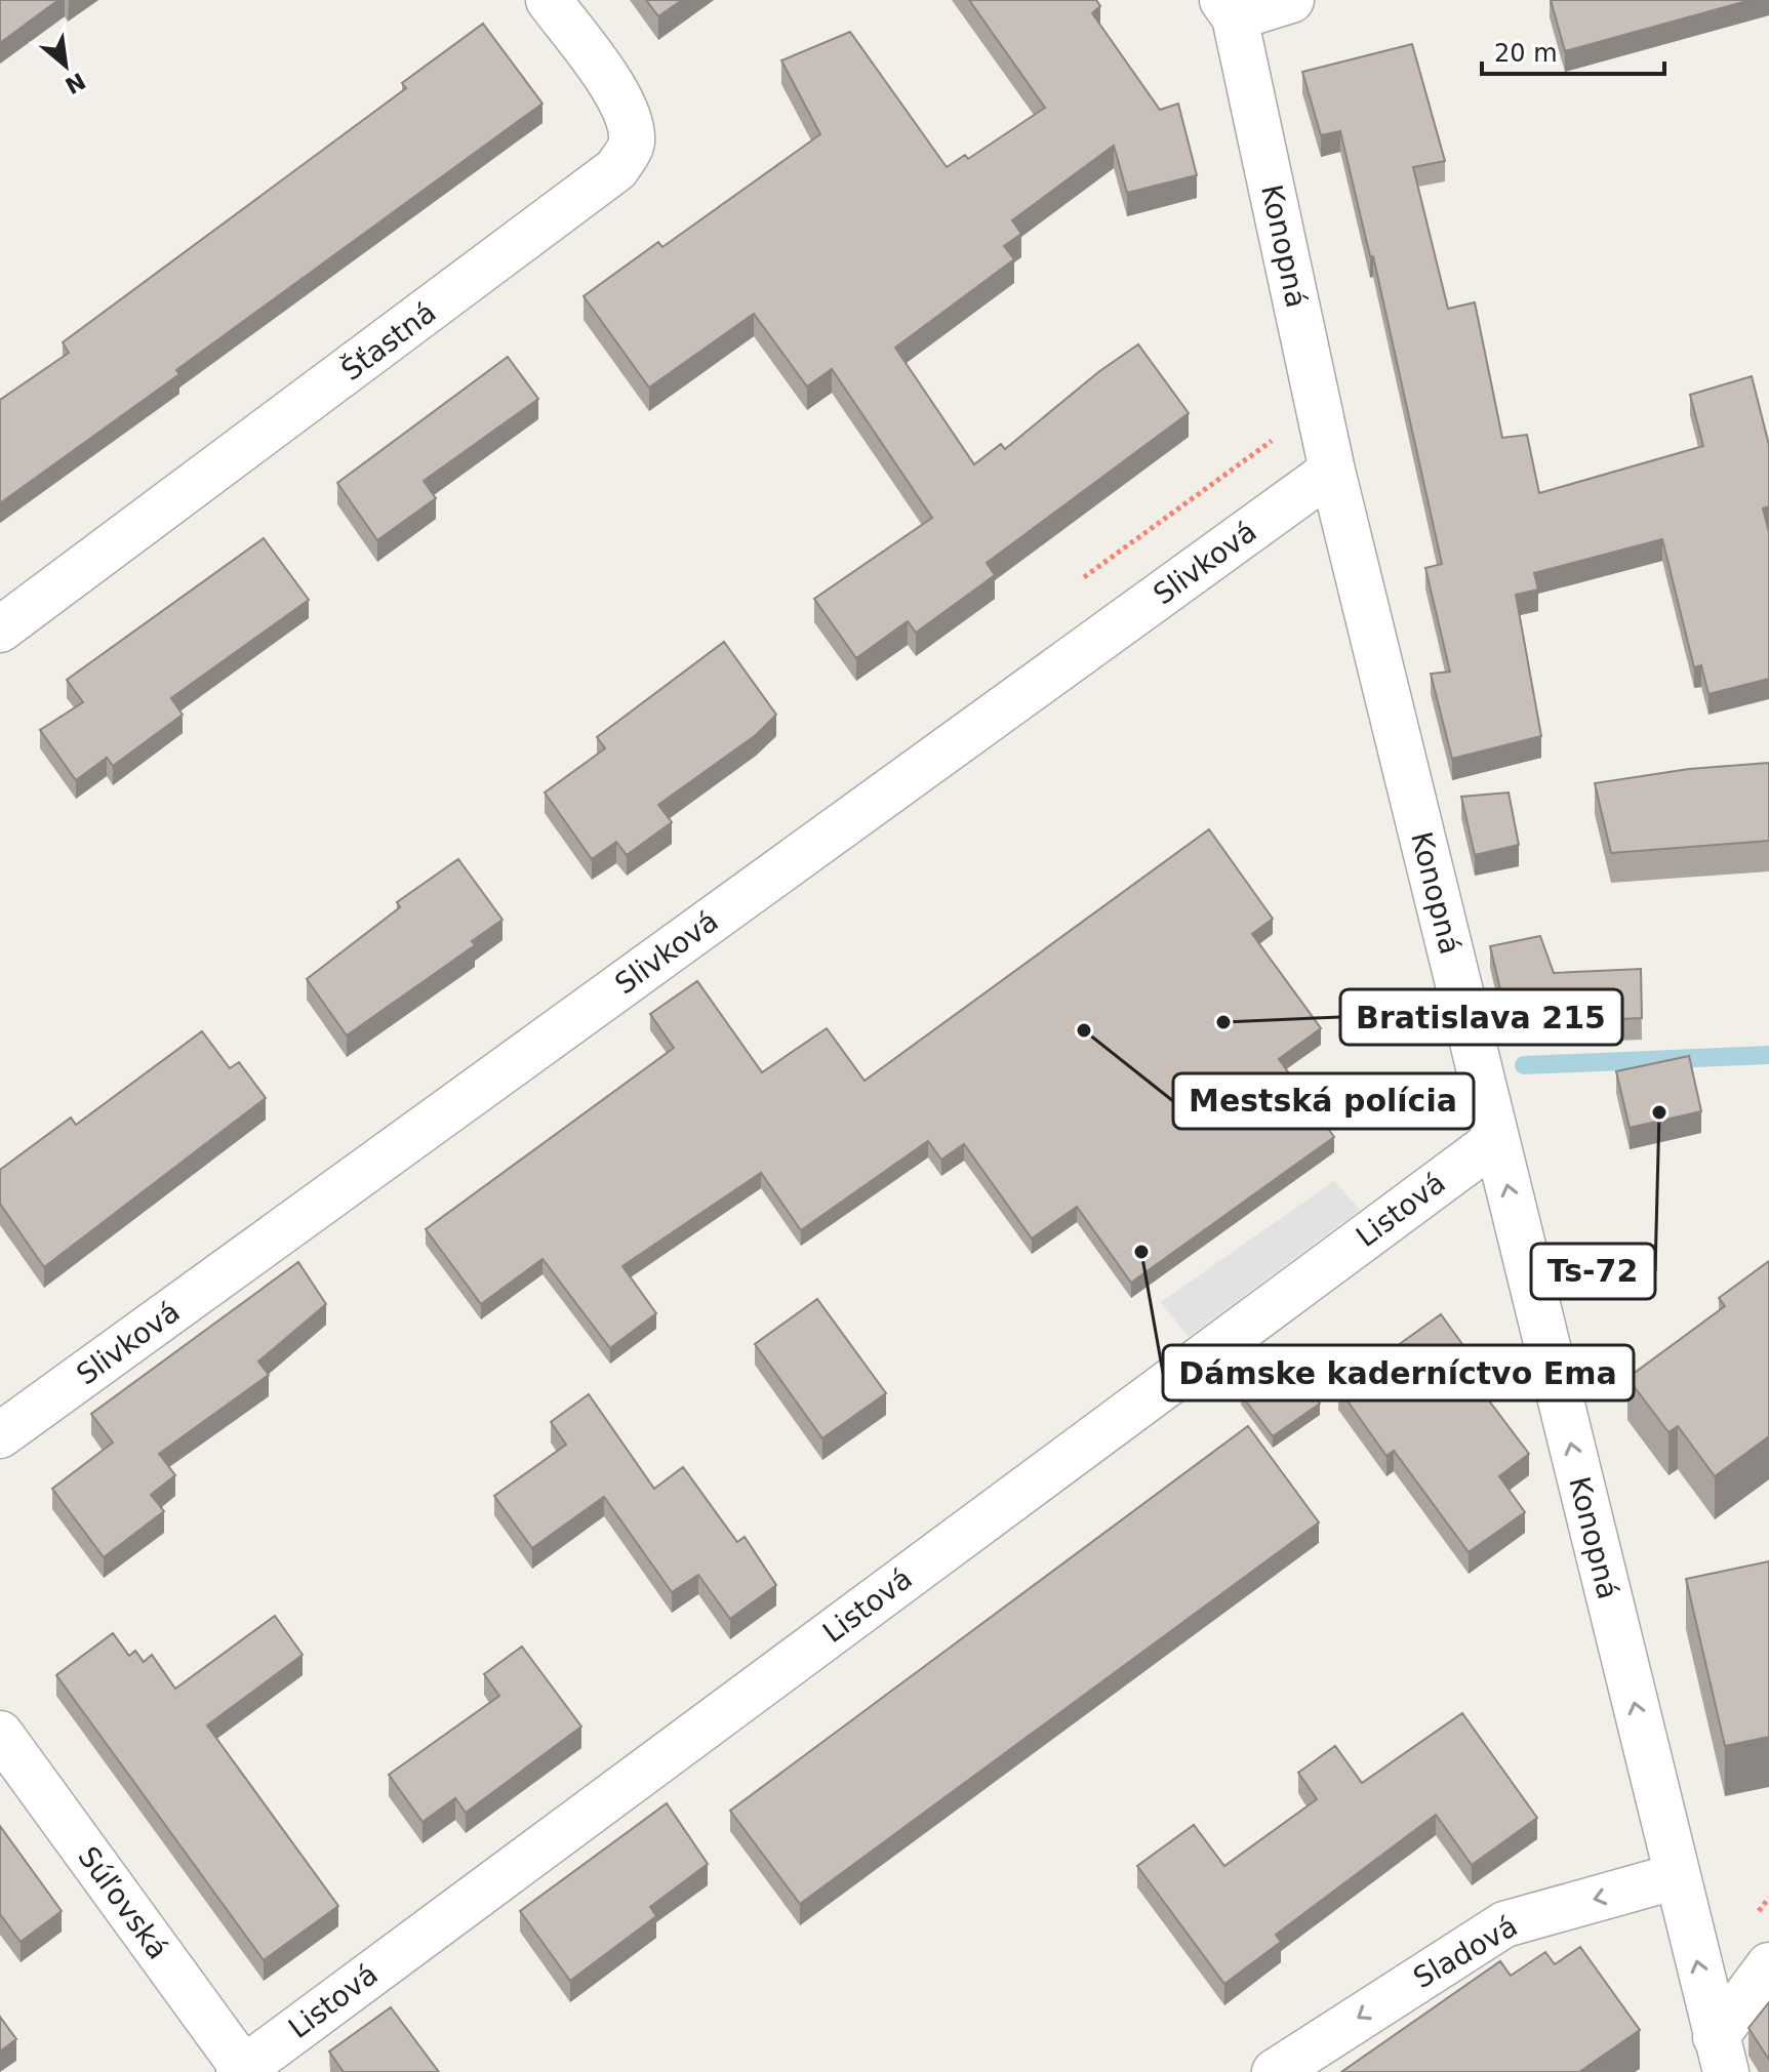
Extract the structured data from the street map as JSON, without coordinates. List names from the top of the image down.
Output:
{
  "streets": {
    "street": [
      "Konopná",
      "Šťastná",
      "Slivková",
      "Listová",
      "Súľovská",
      "Sladová"
    ]
  },
  "crossings": [
    ["Konopná", "Slivková"],
    ["Konopná", "Listová"],
    ["Konopná", "Sladová"],
    ["Listová", "Súľovská"]
  ],
  "one_way": ["Konopná", "Sladová"],
  "places": [
    "Bratislava 215",
    "Mestská polícia",
    "Ts-72",
    "Dámske kaderníctvo Ema"
  ],
  "scale_bar": "20 m",
  "north": "bottom right"
}
